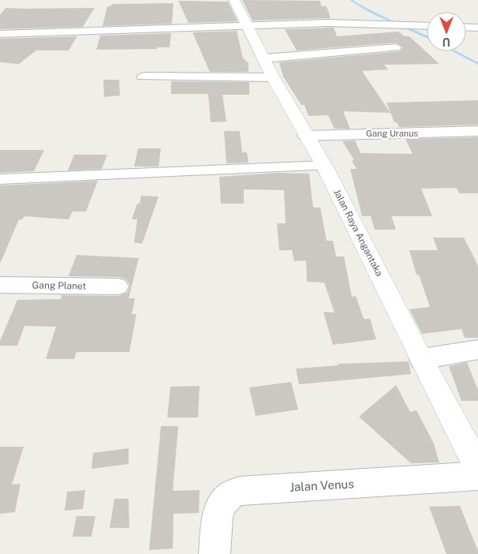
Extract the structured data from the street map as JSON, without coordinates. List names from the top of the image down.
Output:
{
  "streets": {
    "main road": ["Jalan Raya Angantaka"],
    "street": ["Gang Uranus", "Gang Planet", "Jalan Venus"]
  },
  "crossings": [
    ["Gang Uranus", "Jalan Raya Angantaka"]
  ],
  "north": "bottom"
}
